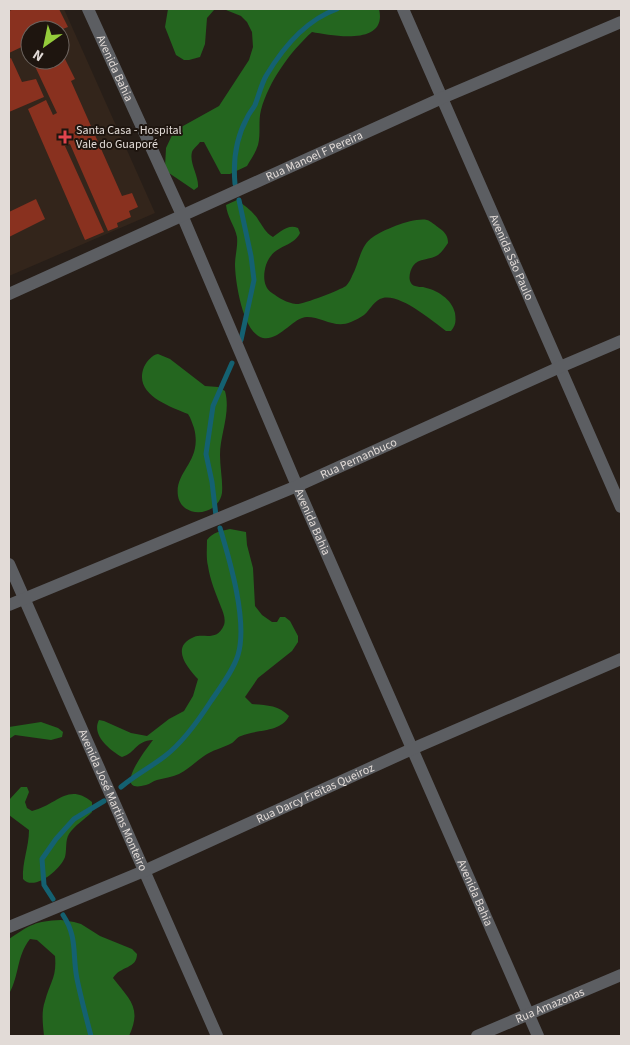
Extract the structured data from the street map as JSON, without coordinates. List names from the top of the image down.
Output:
{
  "streets": {
    "street": [
      "Avenida Bahia",
      "Rua Manoel F Pereira",
      "Avenida São Paulo",
      "Rua Pernanbuco",
      "Rua Darcy Freitas Queiroz",
      "Avenida José Martins Monteiro",
      "Rua Amazonas"
    ]
  },
  "crossings": [
    ["Avenida Bahia", "Rua Manoel F Pereira"],
    ["Avenida Bahia", "Rua Pernanbuco"],
    ["Avenida Bahia", "Rua Darcy Freitas Queiroz"],
    ["Avenida Bahia", "Rua Amazonas"],
    ["Rua Manoel F Pereira", "Avenida São Paulo"],
    ["Avenida São Paulo", "Rua Pernanbuco"],
    ["Rua Pernanbuco", "Avenida José Martins Monteiro"],
    ["Rua Darcy Freitas Queiroz", "Avenida José Martins Monteiro"]
  ],
  "places": {
    "health": ["Santa Casa - Hospital Vale do Guaporé"]
  },
  "north": "bottom left"
}
